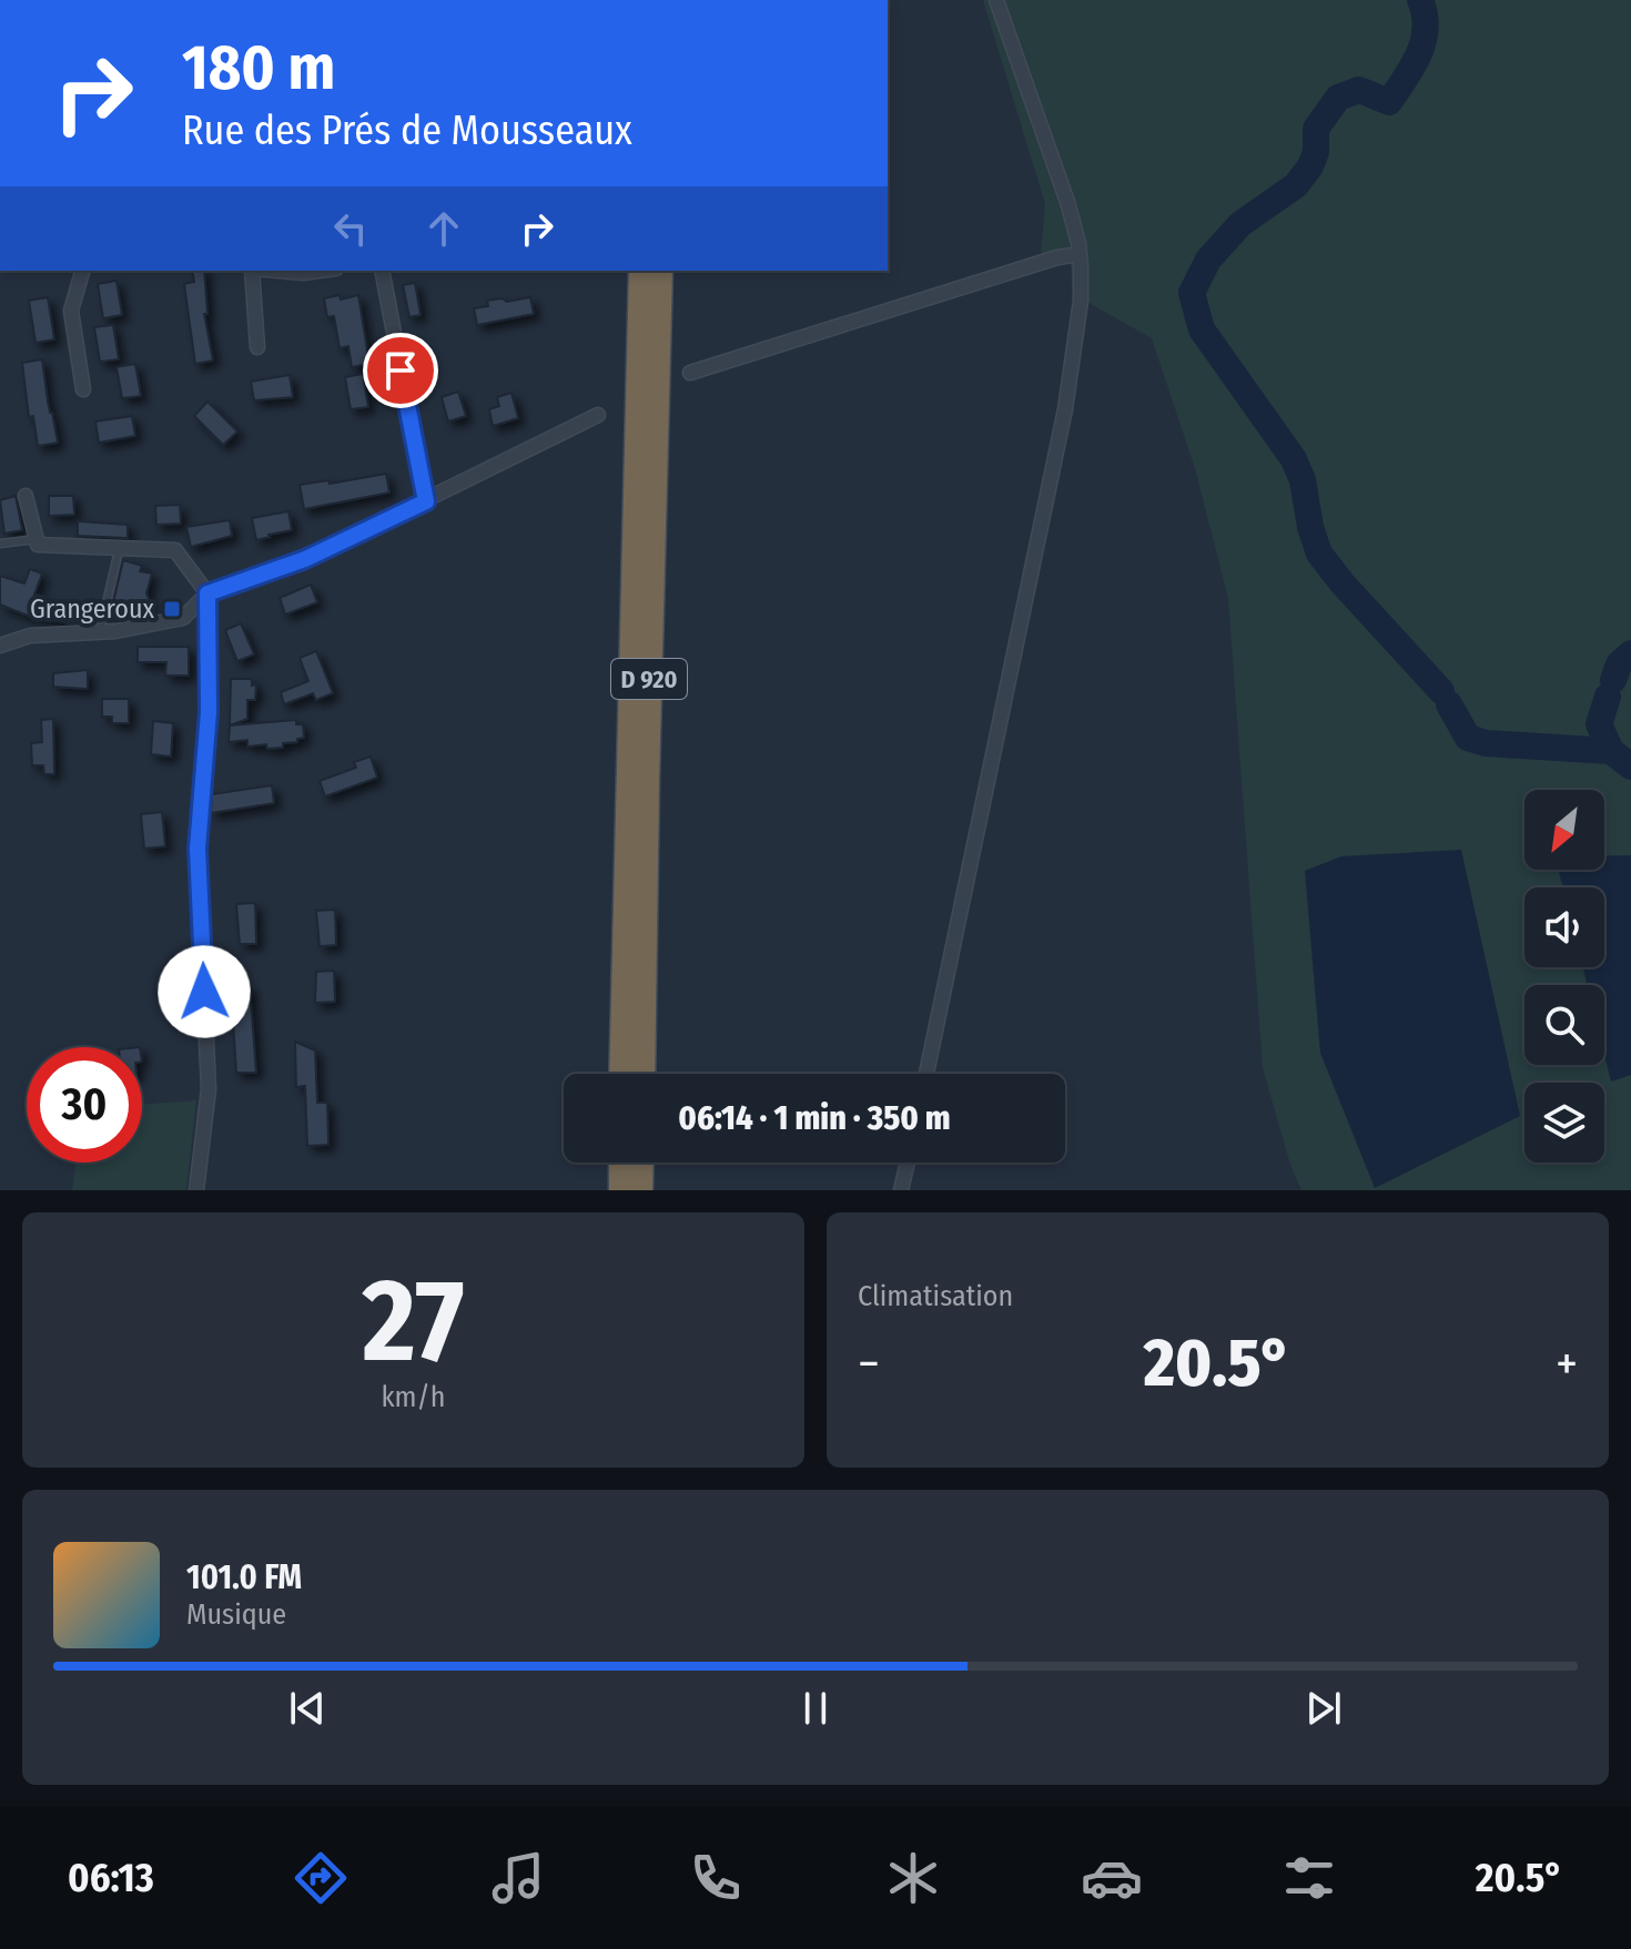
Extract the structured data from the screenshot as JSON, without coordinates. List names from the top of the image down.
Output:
{
  "streets": {
    "highway": ["D 920"]
  },
  "places": {
    "transit": ["Grangeroux"]
  },
  "north": "bottom left",
  "page": {
    "turn": ["180 m", "Rue des Prés de Mousseaux"],
    "limit": "30",
    "trip": "06:14 · 1 min · 350 m",
    "tile": [
      ["27", "km/h"],
      "Climatisation"
    ],
    "heat": ["−", "20.5°", "+"],
    "song": ["101.0 FM", "Musique"],
    "tabs": ["06:13", "20.5°"]
  }
}
